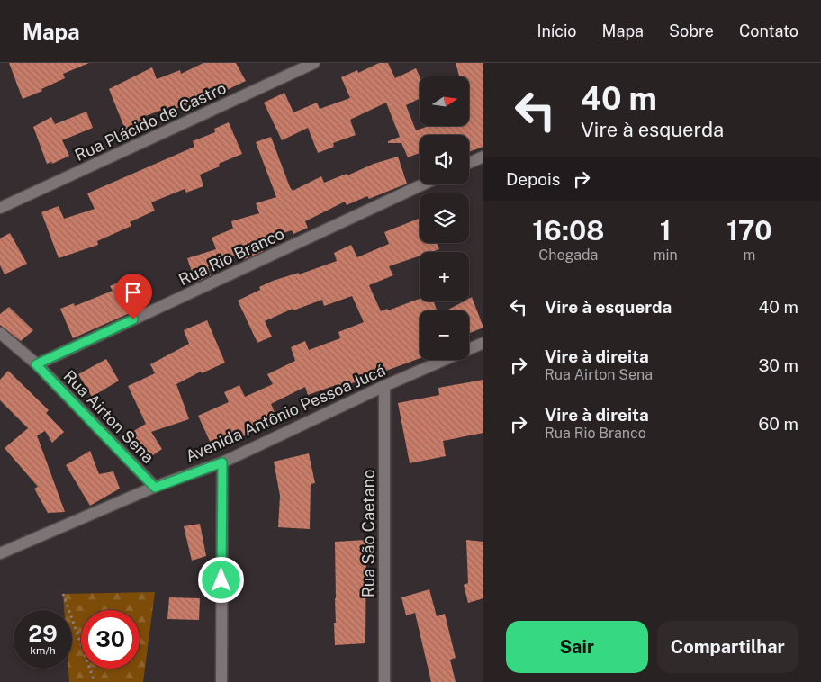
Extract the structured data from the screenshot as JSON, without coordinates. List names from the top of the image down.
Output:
{
  "streets": {
    "street": [
      "Rua Plácido de Castro",
      "Rua Rio Branco",
      "Avenida Antônio Pessoa Jucá",
      "Rua Airton Sena",
      "Rua São Caetano"
    ]
  },
  "crossings": [
    ["Rua Rio Branco", "Rua Airton Sena"],
    ["Avenida Antônio Pessoa Jucá", "Rua Airton Sena"],
    ["Avenida Antônio Pessoa Jucá", "Rua São Caetano"]
  ],
  "north": "right",
  "page": {
    "header": "Mapa",
    "nav": [
      "Início",
      "Mapa",
      "Sobre",
      "Contato"
    ],
    "turn": ["40 m", "Vire à esquerda"],
    "map_buttons": ["+", "−"],
    "then": "Depois",
    "eta": [
      "16:08",
      "Chegada",
      "1",
      "min",
      "170",
      "m"
    ],
    "list": [
      {
        "name": "Vire à esquerda",
        "value": "40 m"
      },
      {
        "name": "Vire à direita",
        "note": "Rua Airton Sena",
        "value": "30 m"
      },
      {
        "name": "Vire à direita",
        "note": "Rua Rio Branco",
        "value": "60 m"
      }
    ],
    "speed": "29 km/h",
    "limit": "30",
    "buttons": ["Sair", "Compartilhar"]
  }
}
